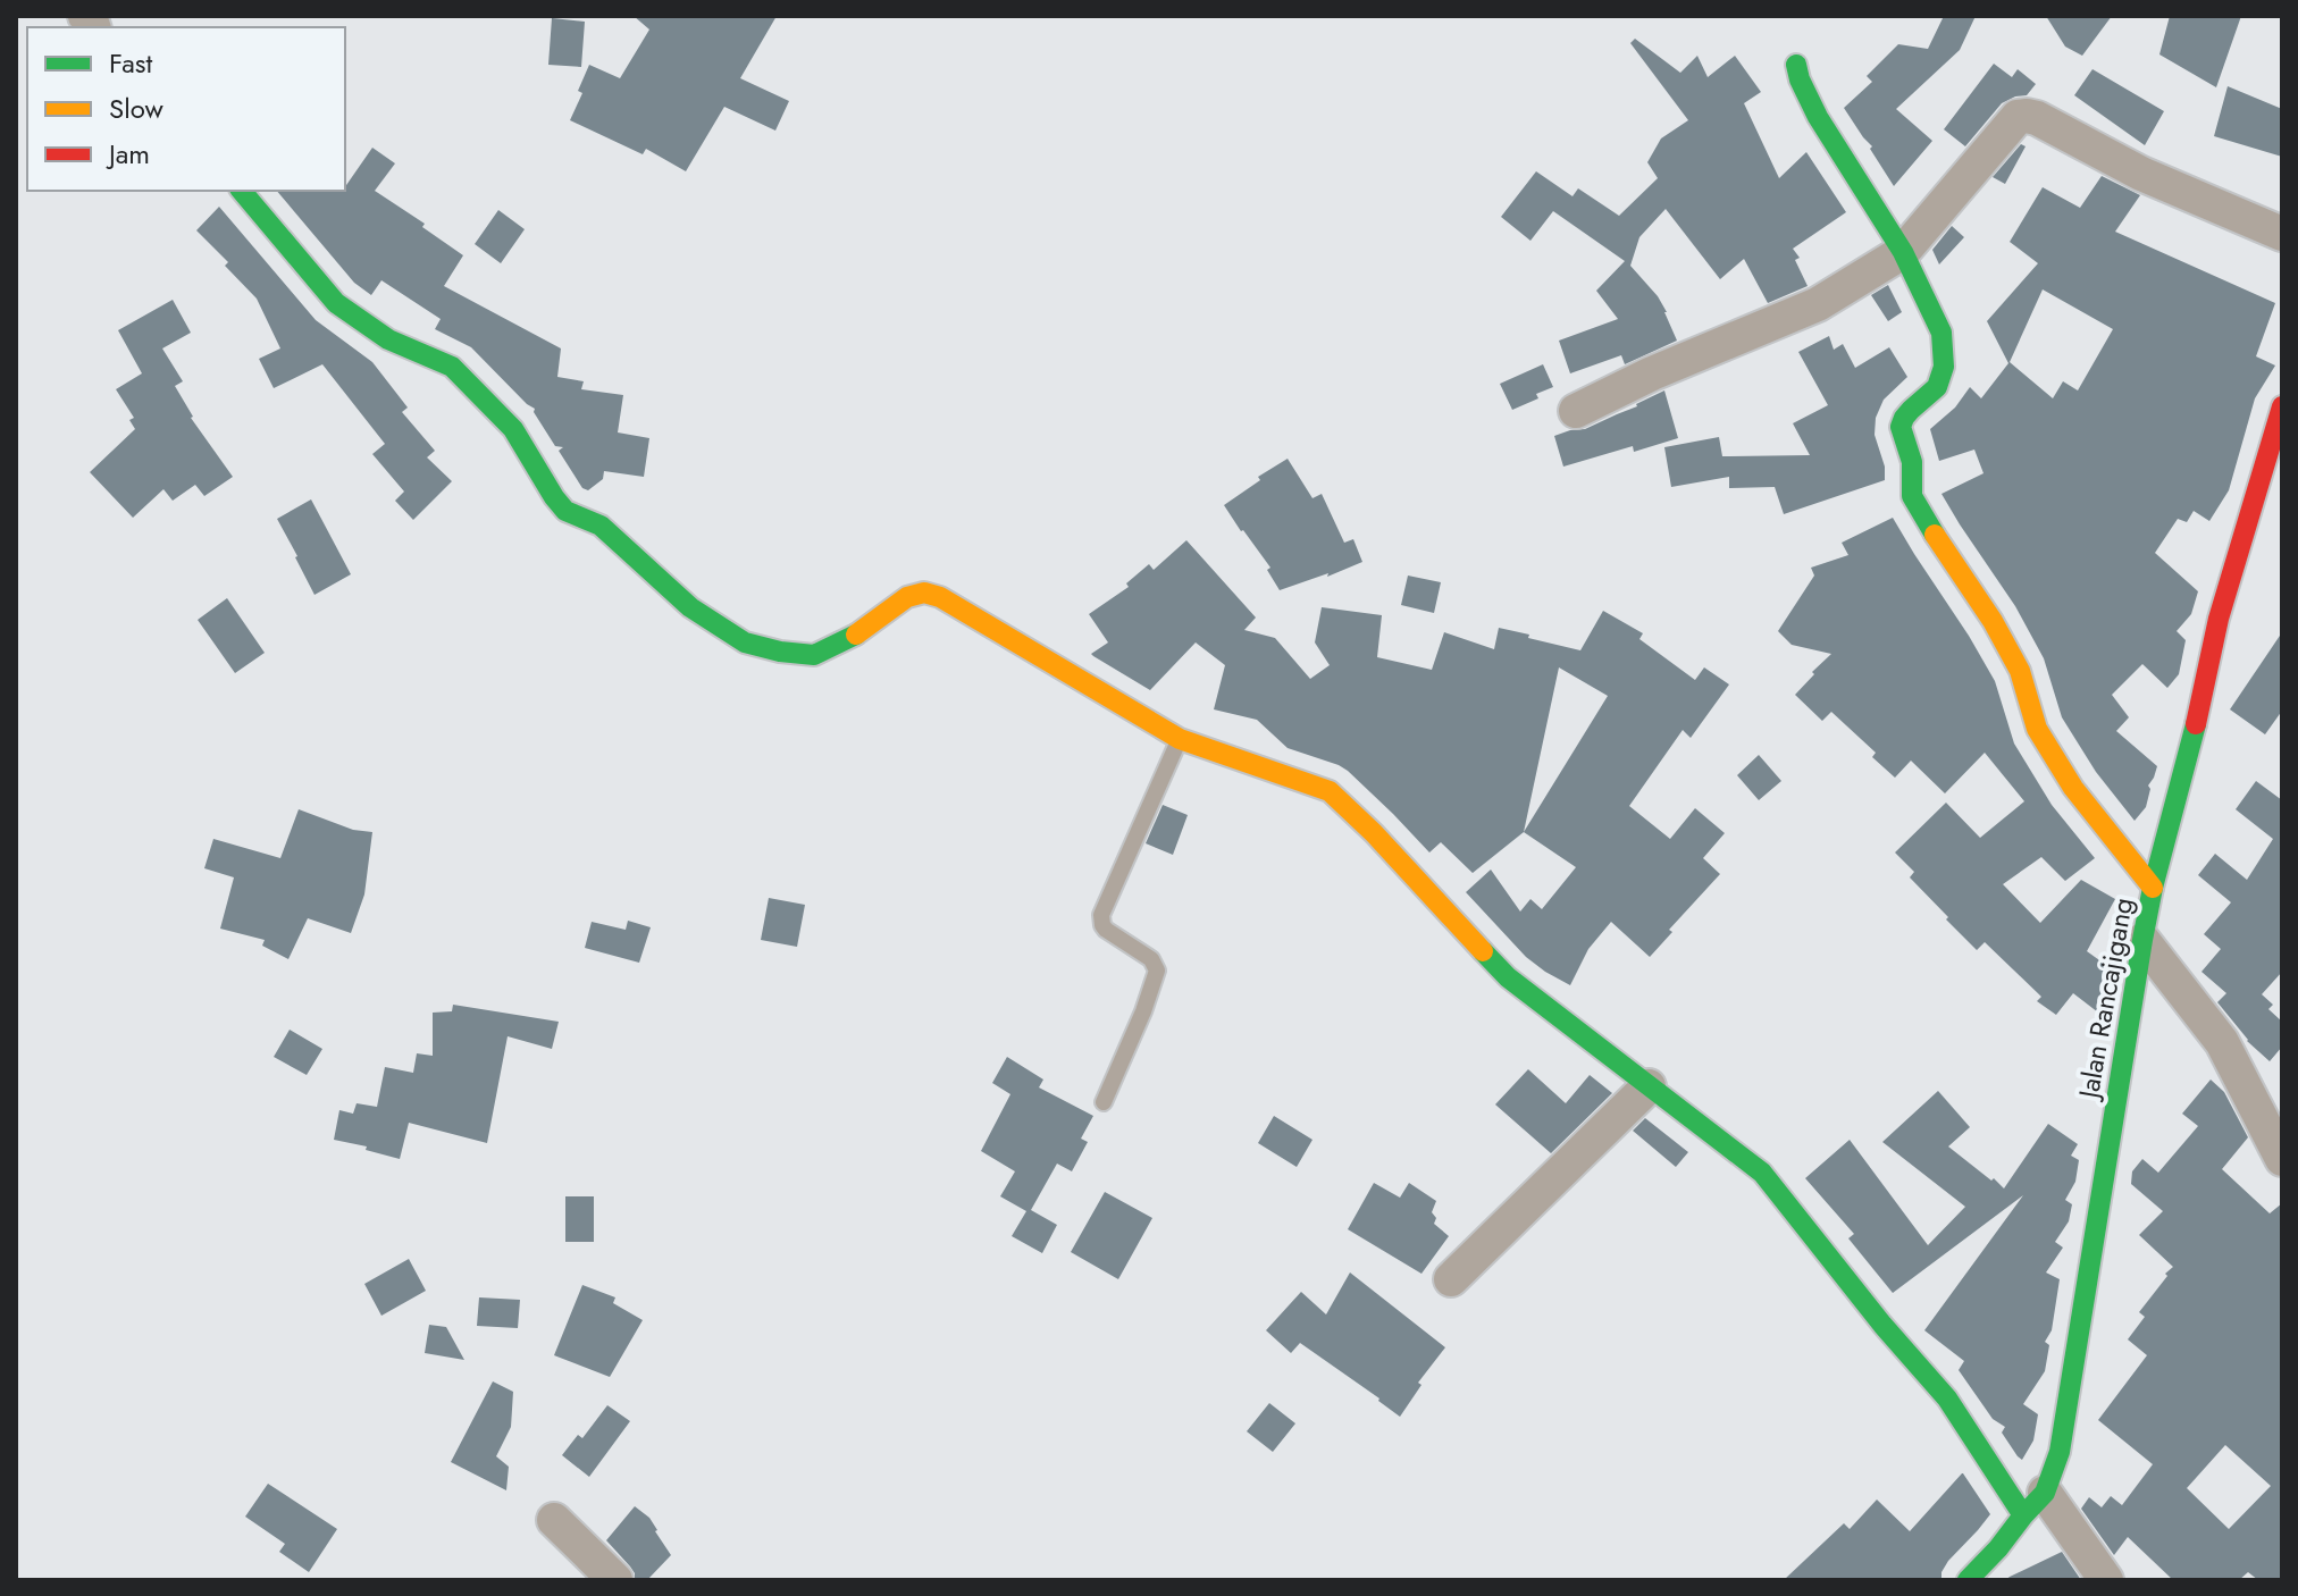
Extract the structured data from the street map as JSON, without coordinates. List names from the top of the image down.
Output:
{
  "streets": {
    "street": ["Jalan Rancajigang"]
  },
  "legend": ["Fast", "Slow", "Jam"]
}
